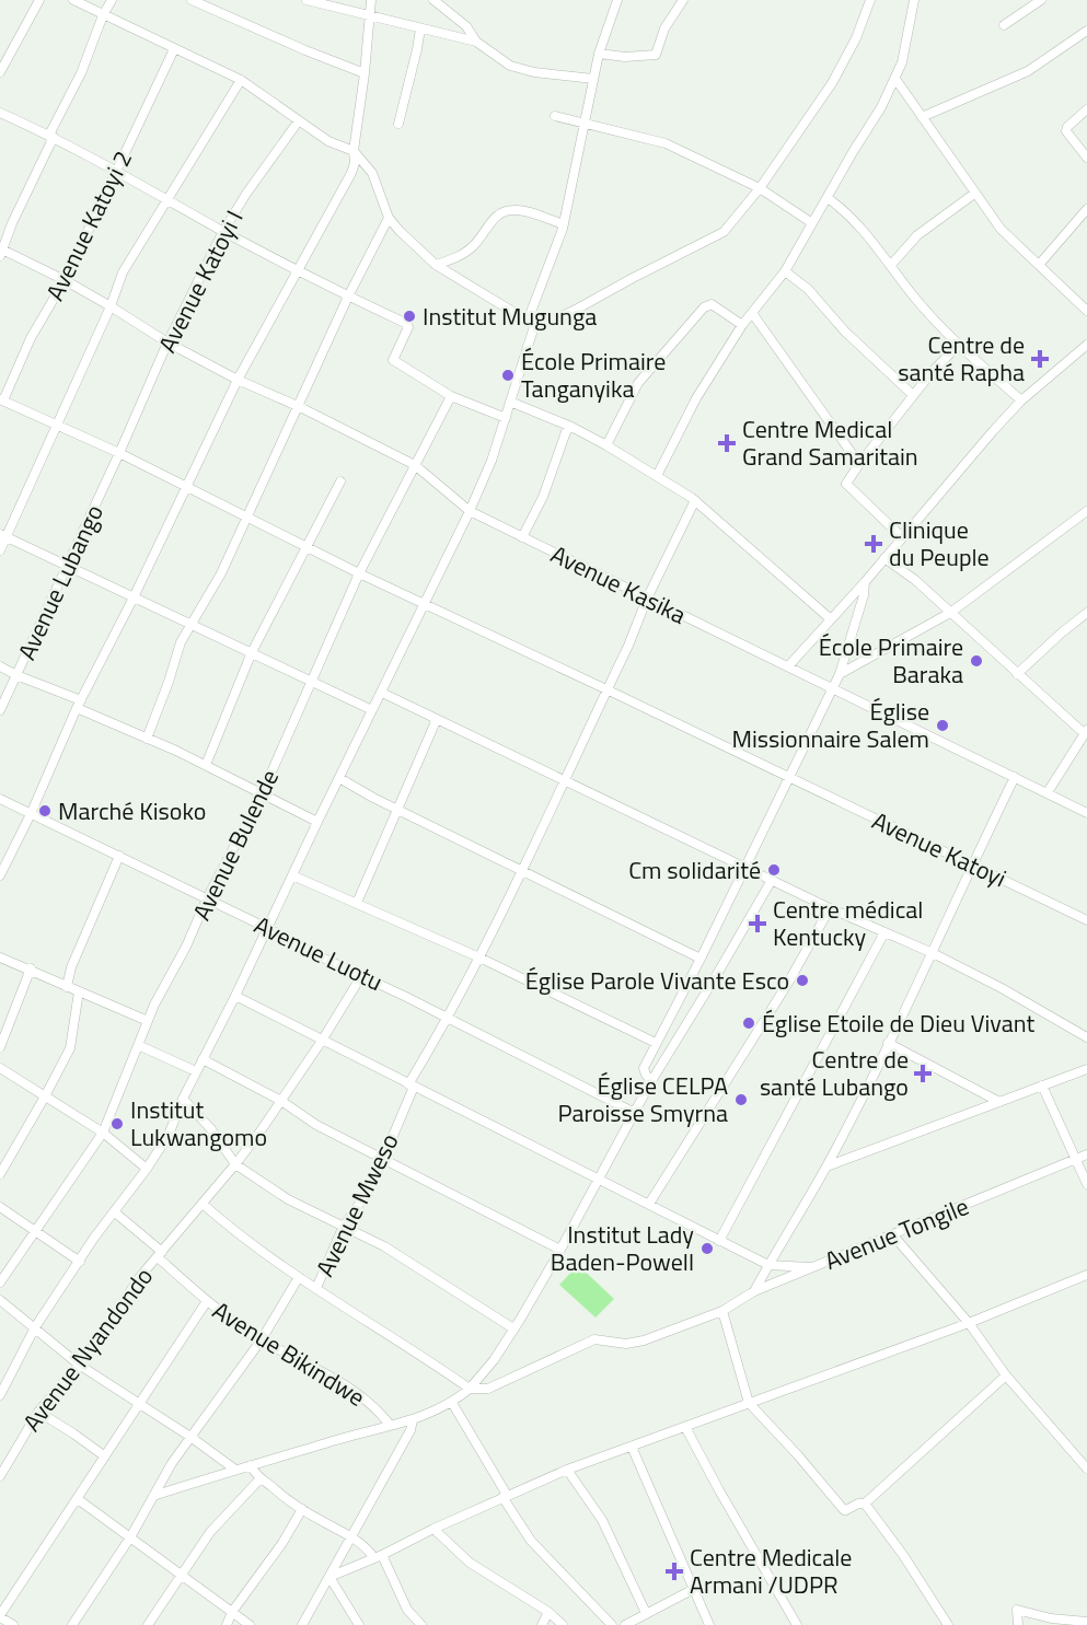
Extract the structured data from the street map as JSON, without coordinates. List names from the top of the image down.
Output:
{
  "streets": {
    "street": [
      "Avenue Katoyi 2",
      "Avenue Katoyi I",
      "Avenue Lubango",
      "Avenue Kasika",
      "Avenue Bulende",
      "Avenue Katoyi",
      "Avenue Luotu",
      "Avenue Mweso",
      "Avenue Tongile",
      "Avenue Nyandondo",
      "Avenue Bikindwe"
    ]
  },
  "crossings": [
    ["Avenue Katoyi 2", "Avenue Kasika"],
    ["Avenue Katoyi 2", "Avenue Katoyi"],
    ["Avenue Katoyi I", "Avenue Lubango"],
    ["Avenue Katoyi I", "Avenue Kasika"],
    ["Avenue Katoyi I", "Avenue Katoyi"],
    ["Avenue Lubango", "Avenue Katoyi"],
    ["Avenue Kasika", "Avenue Bulende"],
    ["Avenue Kasika", "Avenue Mweso"],
    ["Avenue Bulende", "Avenue Katoyi"],
    ["Avenue Bulende", "Avenue Luotu"],
    ["Avenue Katoyi", "Avenue Mweso"],
    ["Avenue Luotu", "Avenue Mweso"],
    ["Avenue Luotu", "Avenue Nyandondo"],
    ["Avenue Mweso", "Avenue Tongile"],
    ["Avenue Tongile", "Avenue Nyandondo"],
    ["Avenue Nyandondo", "Avenue Bikindwe"]
  ],
  "places": {
    "other": [
      "Institut Mugunga",
      "École Primaire Tanganyika",
      "École Primaire Baraka",
      "Église Missionnaire Salem",
      "Marché Kisoko",
      "Cm solidarité",
      "Église Parole Vivante Esco",
      "Église Etoile de Dieu Vivant",
      "Église CELPA Paroisse Smyrna",
      "Institut Lukwangomo",
      "Institut Lady Baden-Powell"
    ],
    "health": [
      "Centre de santé Rapha",
      "Centre Medical Grand Samaritain",
      "Clinique du Peuple",
      "Centre médical Kentucky",
      "Centre de santé Lubango",
      "Centre Medicale Armani /UDPR"
    ]
  }
}
